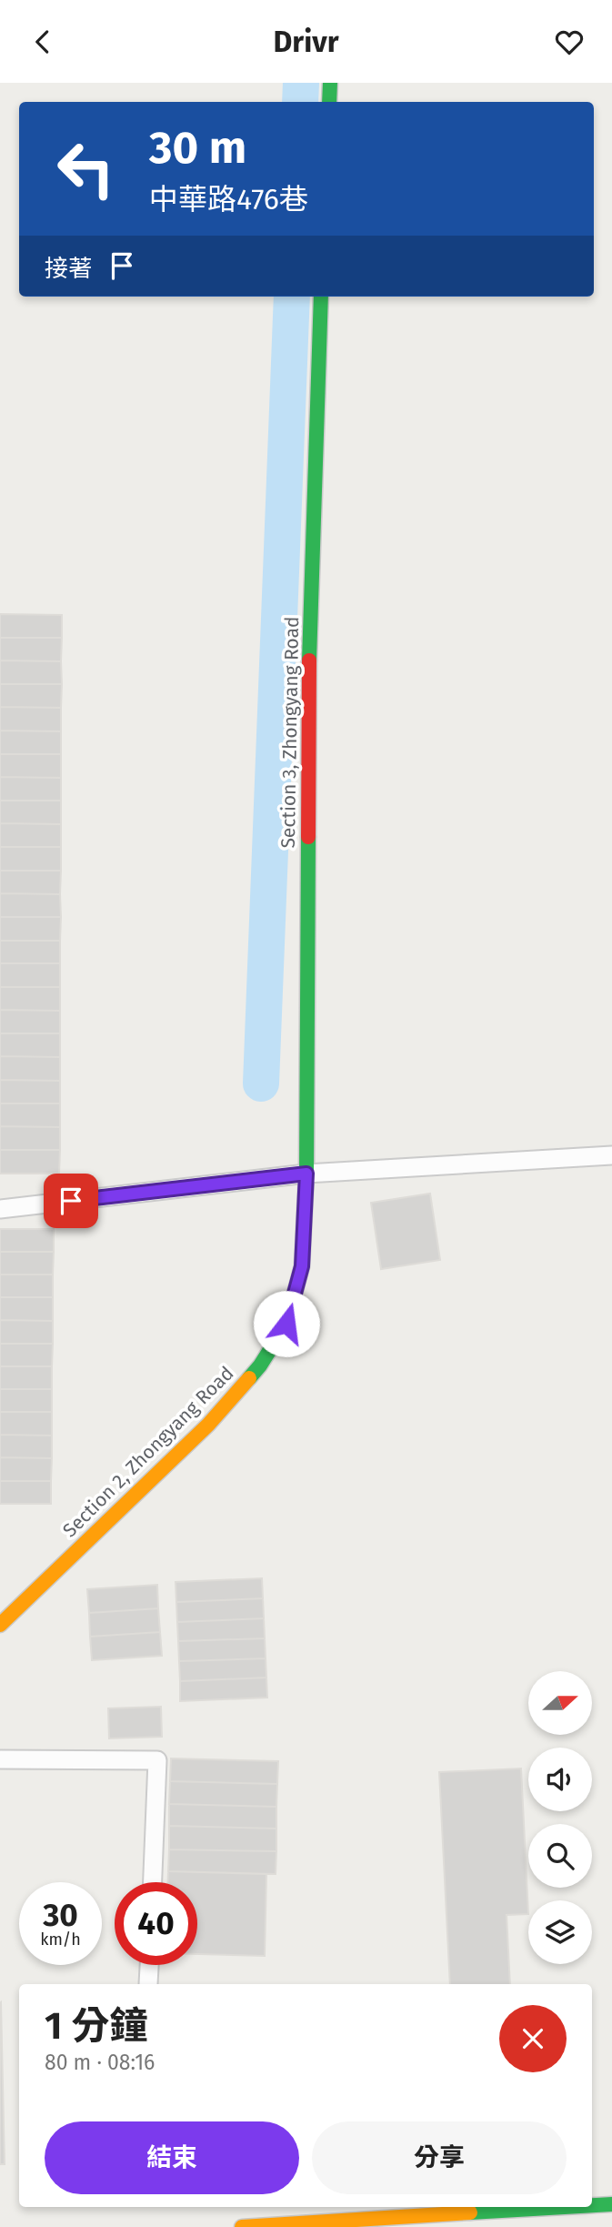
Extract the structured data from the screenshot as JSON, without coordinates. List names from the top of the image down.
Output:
{
  "streets": {
    "street": ["Section 3, Zhongyang Road", "Section 2, Zhongyang Road"]
  },
  "crossings": [
    ["Section 3, Zhongyang Road", "Section 2, Zhongyang Road"]
  ],
  "north": "right",
  "page": {
    "header": "Drivr",
    "turn": ["30 m", "中華路476巷"],
    "then": "接著",
    "speed": "30 km/h",
    "limit": "40",
    "heading": ["1 分鐘", "80 m · 08:16"],
    "buttons": ["結束", "分享"]
  }
}
